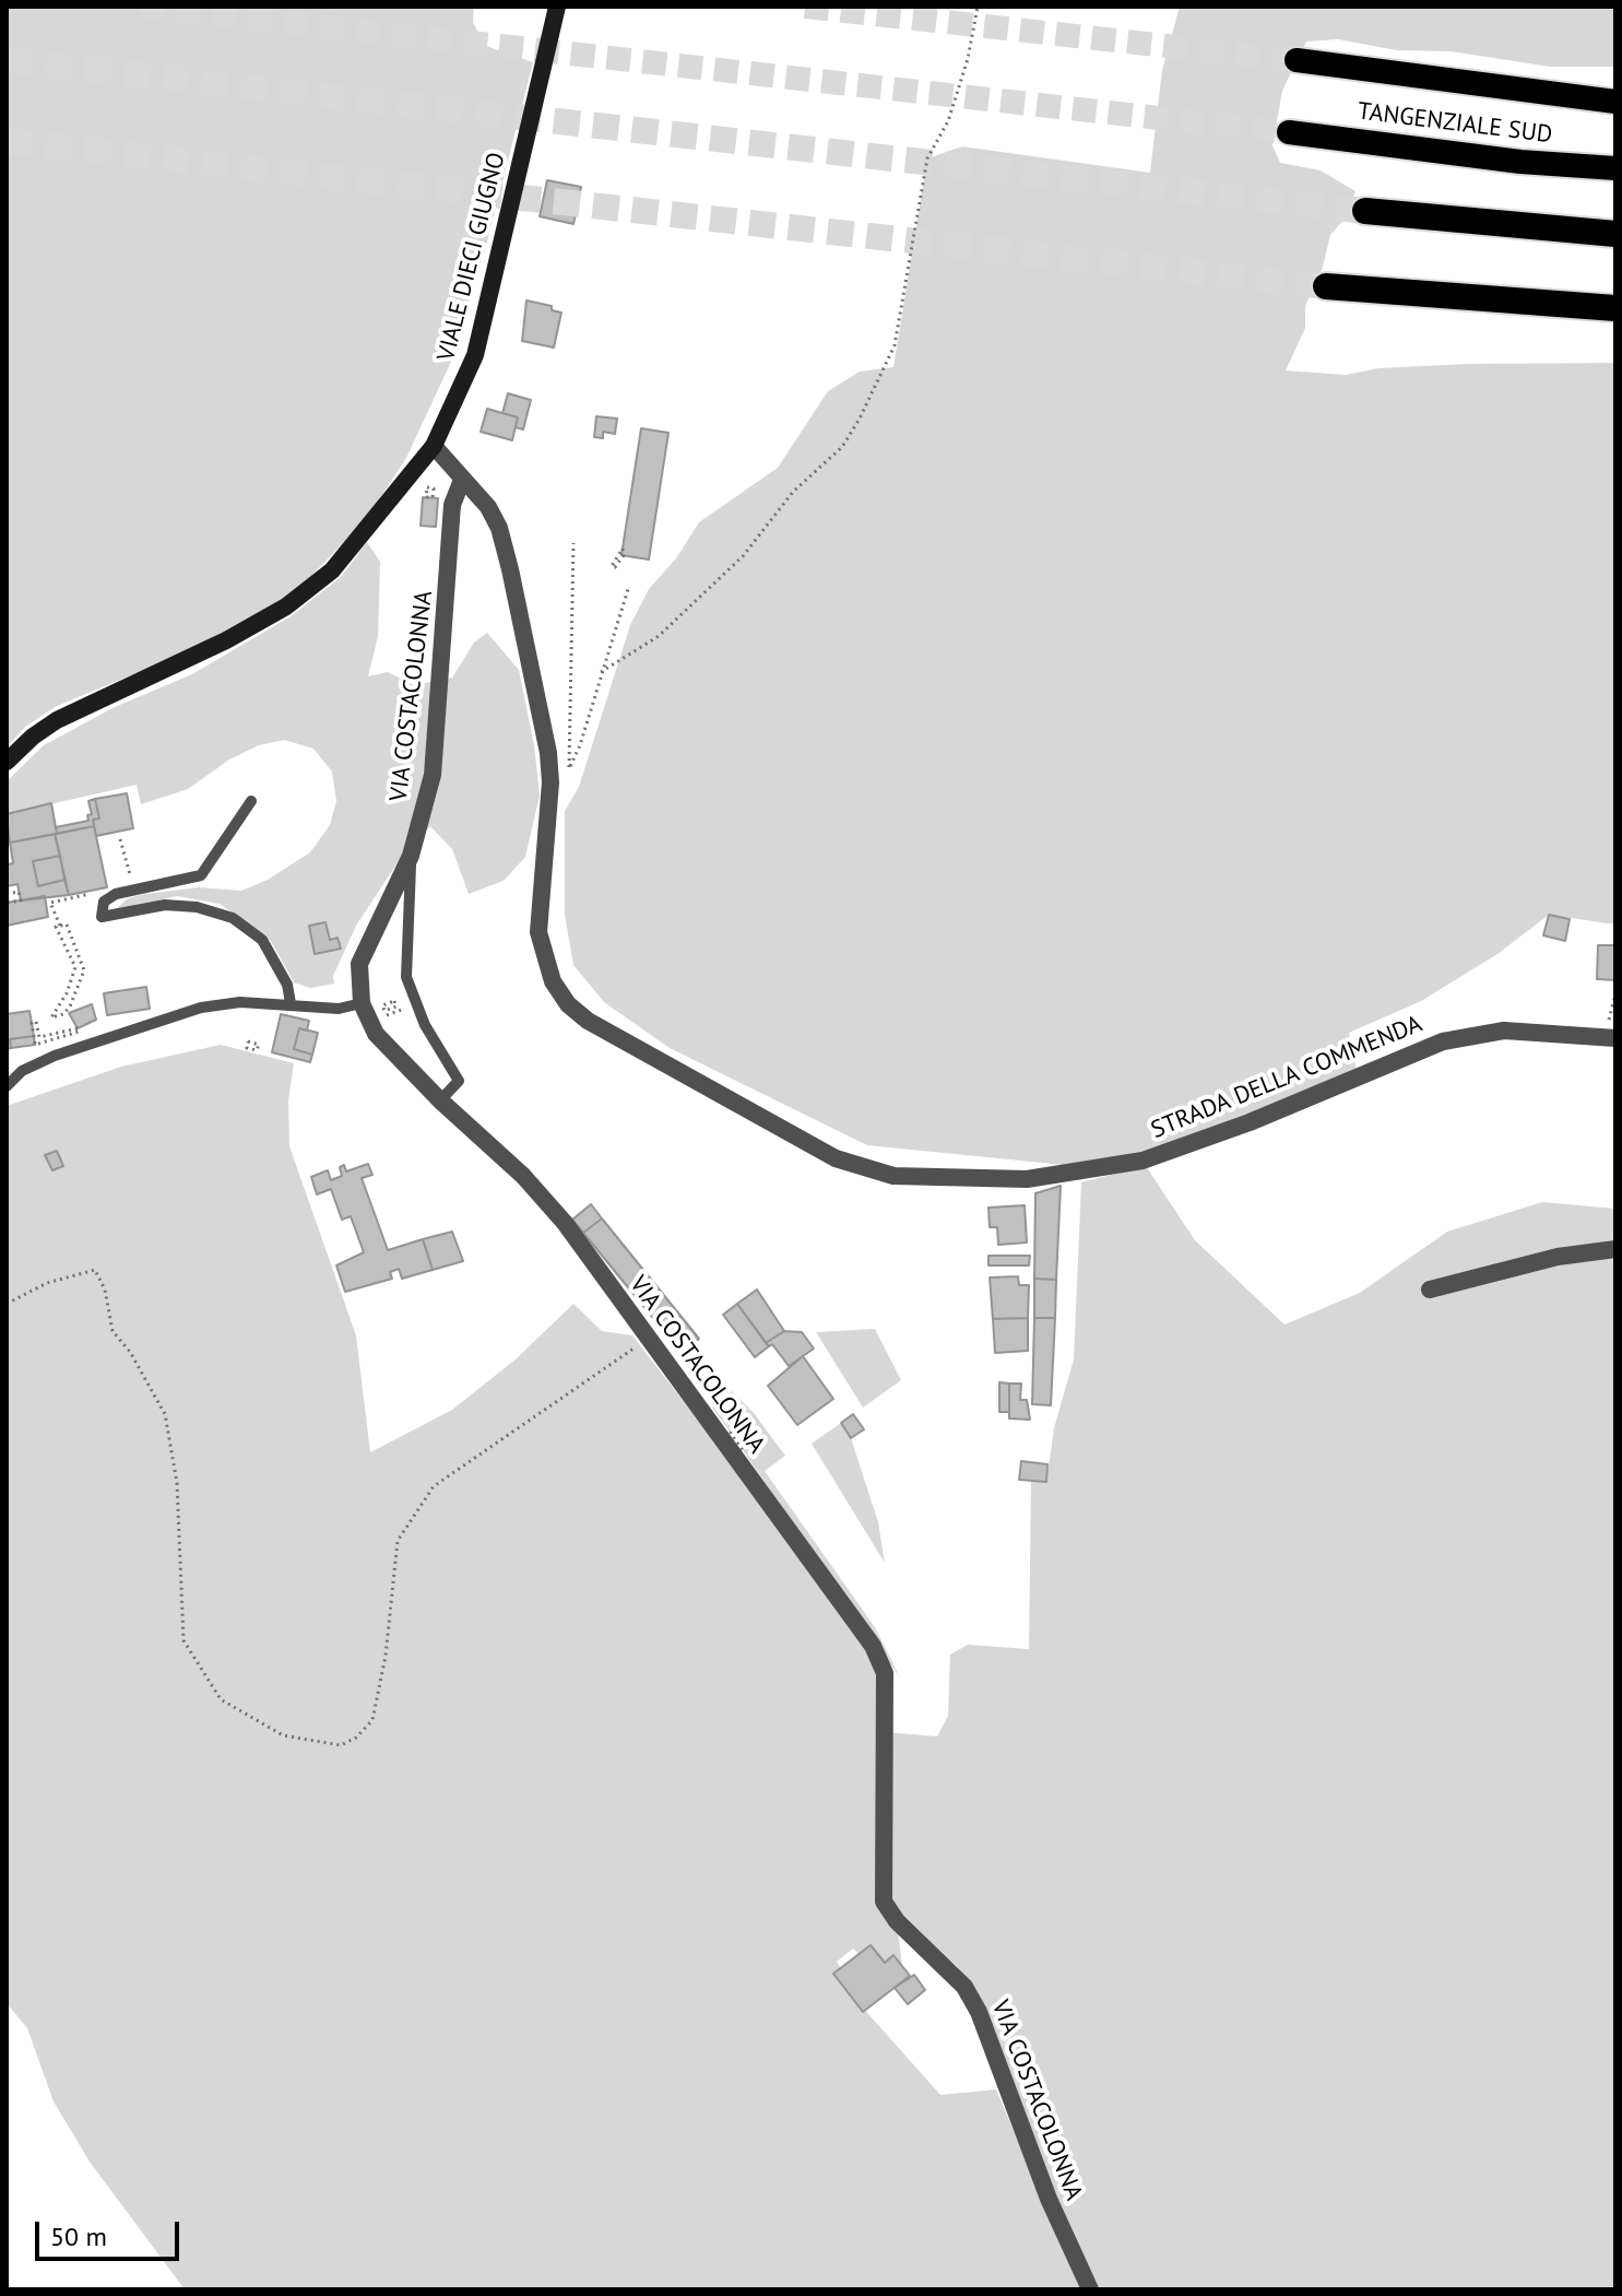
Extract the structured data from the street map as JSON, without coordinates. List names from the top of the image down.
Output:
{
  "streets": {
    "highway": ["TANGENZIALE SUD"],
    "main road": ["VIALE DIECI GIUGNO"],
    "street": ["VIA COSTACOLONNA", "STRADA DELLA COMMENDA"]
  },
  "crossings": [
    ["VIALE DIECI GIUGNO", "STRADA DELLA COMMENDA"],
    ["VIA COSTACOLONNA", "STRADA DELLA COMMENDA"]
  ],
  "scale_bar": "50 m"
}
